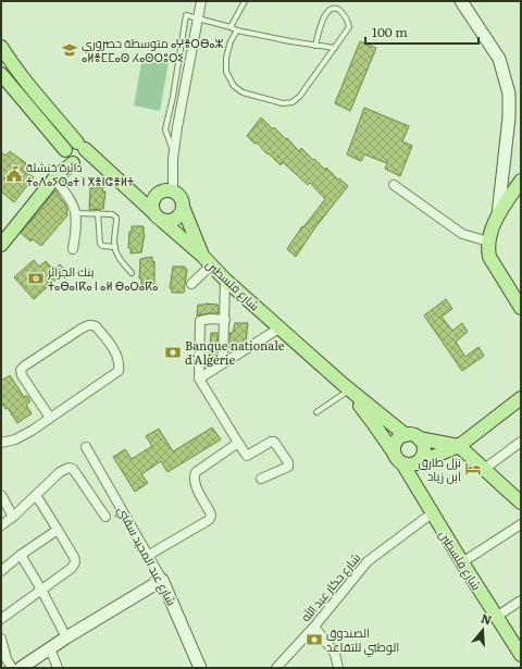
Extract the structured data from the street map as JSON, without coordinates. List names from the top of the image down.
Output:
{
  "streets": {
    "main road": ["شارع فلسطين", "شارع عبد المجيد سقني"],
    "street": ["شارع حكار عبد الله"]
  },
  "crossings": [
    ["شارع فلسطين", "شارع حكار عبد الله"]
  ],
  "places": {
    "school or university": ["متوسطة حصروري ⴰⵖⴻⵔⴱⴰⵣ ⴰⵍⴻⵎⵎⴰⵙ ⵃⴰⵙⵔⵓⵔⵉ"],
    "public building": ["دائرة خنشلة ⵜⴰⴷⴰⵢⵔⴰⵜ ⵏ ⵅⴻⵏⵛⴻⵍⵜ"],
    "bank": ["بنك الجزائر ⵜⴰⴱⴰⵏⴽⴰ ⵏ ⴰⵍ ⴱⴰⵔⴰⴽⴰ", "Banque nationale d'Algérie", "الصندوق الوطني للتقاعد"],
    "hotel": ["نزل طارق ابن زياد"]
  },
  "scale_bar": "100 m",
  "north": "top"
}
